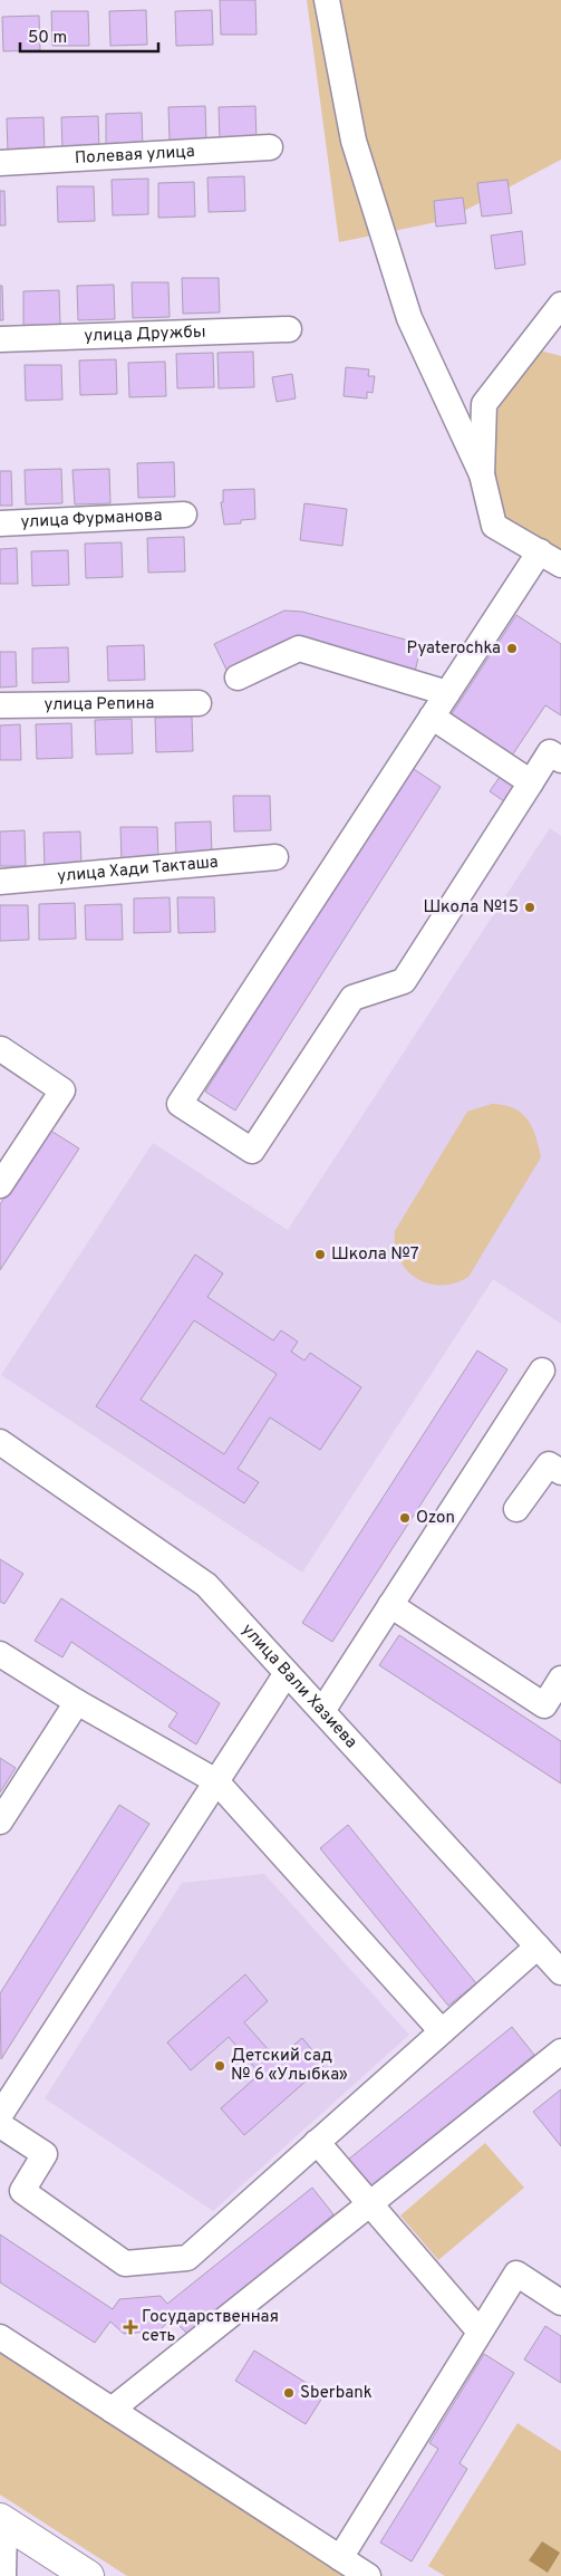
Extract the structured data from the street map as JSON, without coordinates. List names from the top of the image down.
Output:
{
  "streets": {
    "street": [
      "Полевая улица",
      "улица Дружбы",
      "улица Фурманова",
      "улица Репина",
      "улица Хади Такташа",
      "улица Вали Хазиева"
    ]
  },
  "places": {
    "other": [
      "Pyaterochka",
      "Школа №15",
      "Школа №7",
      "Ozon",
      "Детский сад № 6 «Улыбка»",
      "Sberbank"
    ],
    "health": ["Государственная сеть"]
  },
  "scale_bar": "50 m"
}
